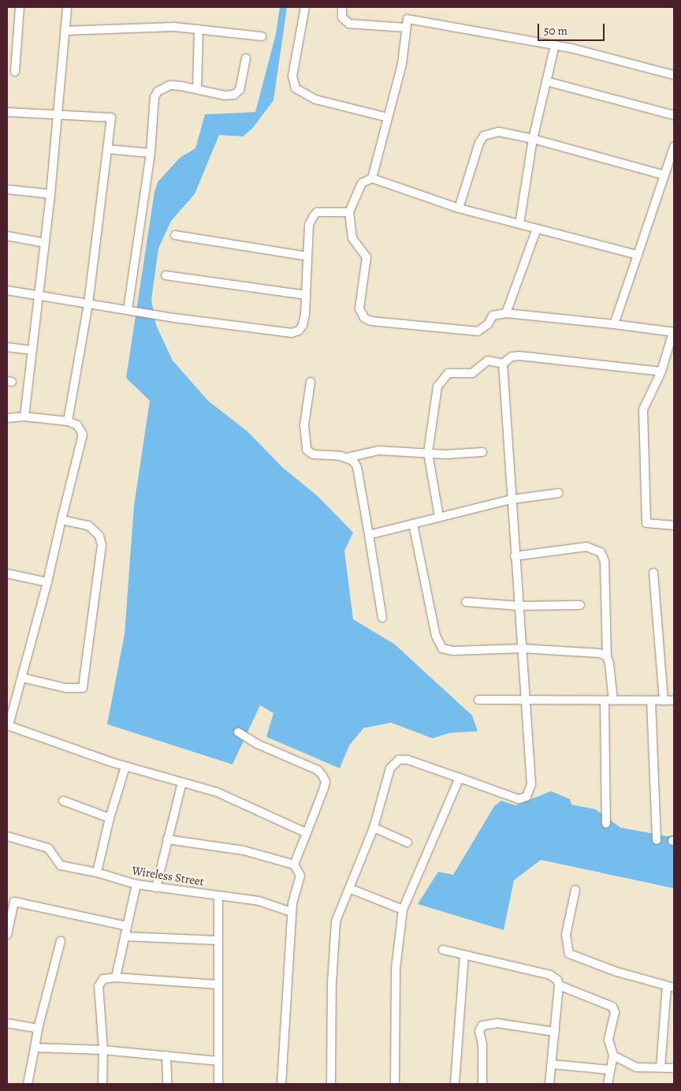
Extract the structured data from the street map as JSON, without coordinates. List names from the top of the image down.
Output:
{
  "streets": {
    "street": ["Wireless Street"]
  },
  "scale_bar": "50 m"
}
